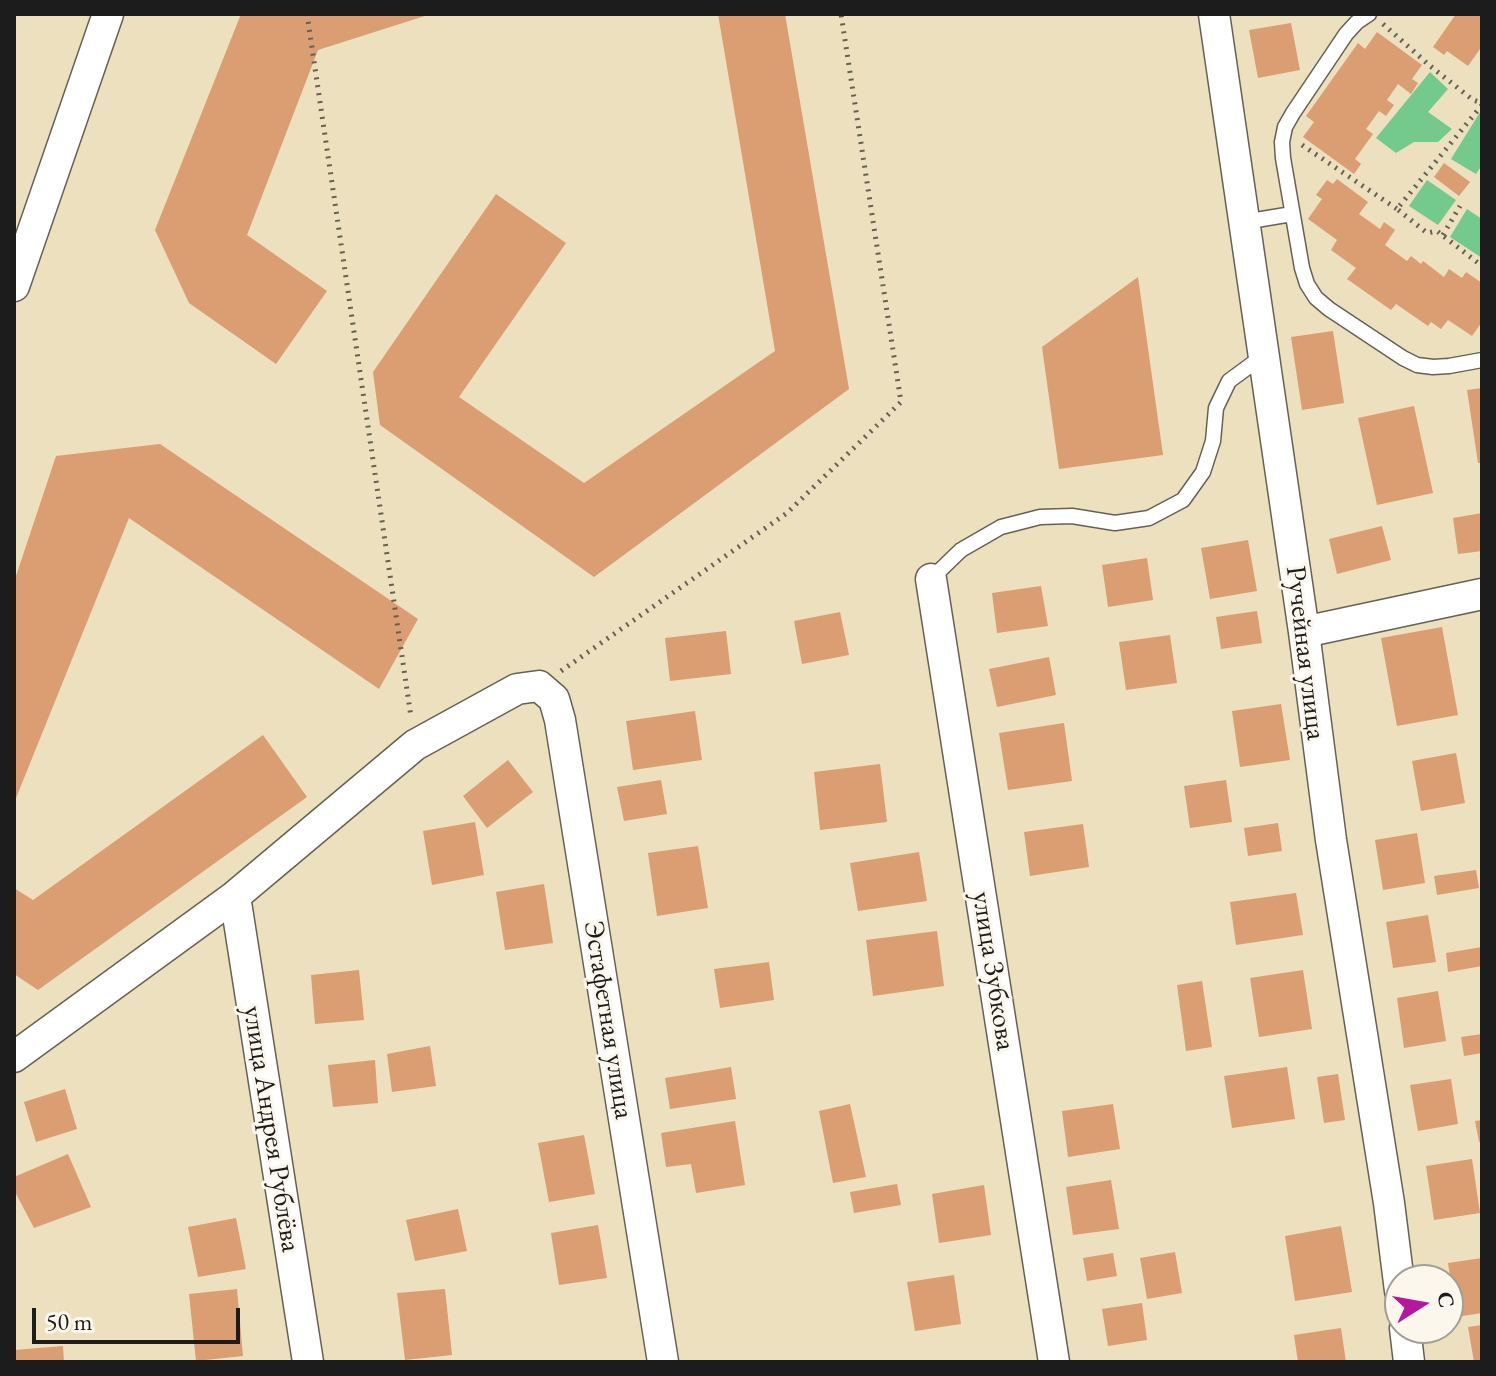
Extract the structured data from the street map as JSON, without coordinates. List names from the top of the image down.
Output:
{
  "streets": {
    "street": [
      "Ручейная улица",
      "улица Зубкова",
      "Эстафетная улица",
      "улица Андрея Рублёва"
    ]
  },
  "scale_bar": "50 m",
  "north": "right"
}
